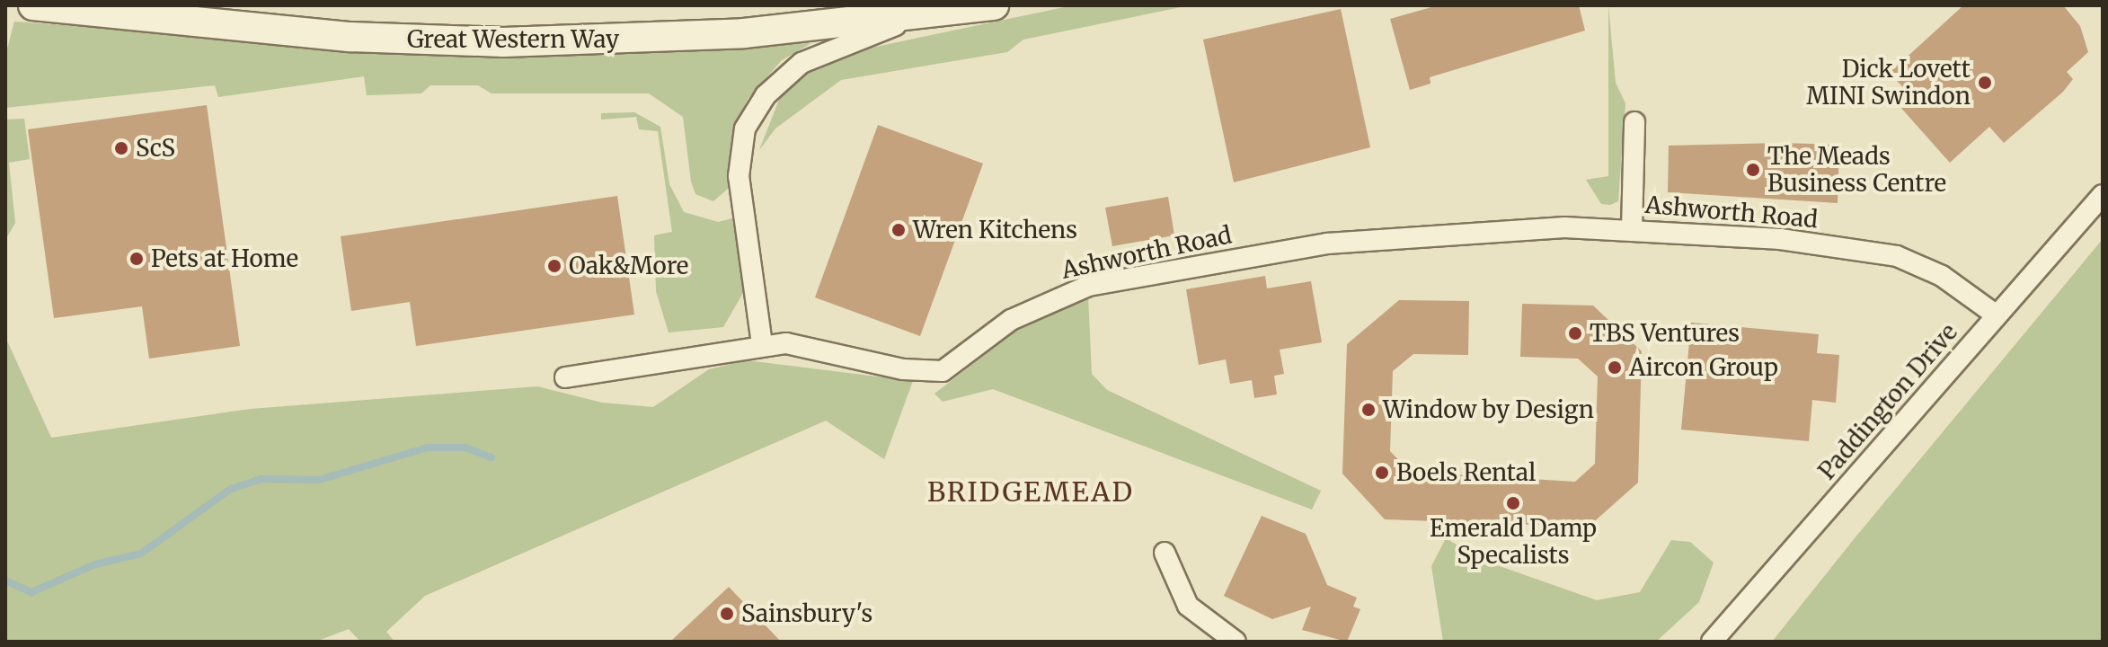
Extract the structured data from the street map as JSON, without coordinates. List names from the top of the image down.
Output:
{
  "streets": {
    "main road": ["Great Western Way"],
    "street": ["Ashworth Road", "Paddington Drive"]
  },
  "crossings": [
    ["Ashworth Road", "Paddington Drive"]
  ],
  "districts": ["BRIDGEMEAD"],
  "places": [
    "Dick Lovett MINI Swindon",
    "ScS",
    "The Meads Business Centre",
    "Wren Kitchens",
    "Pets at Home",
    "Oak&More",
    "TBS Ventures",
    "Aircon Group",
    "Window by Design",
    "Boels Rental",
    "Emerald Damp Specalists",
    "Sainsbury's"
  ]
}
